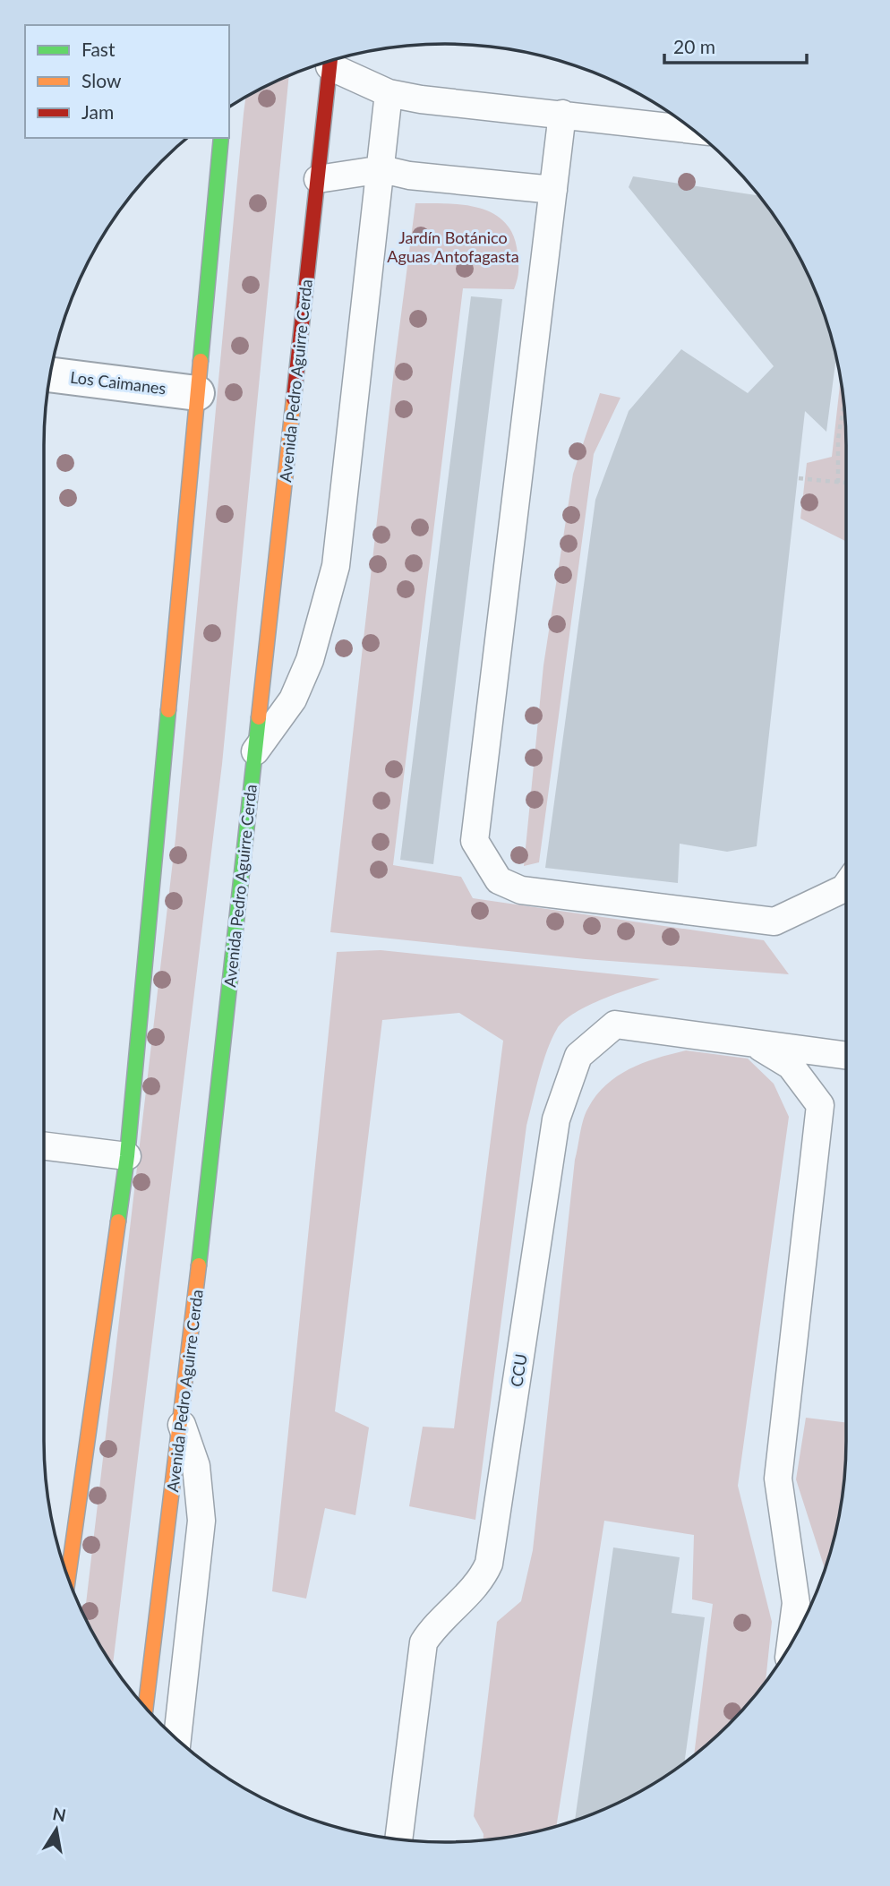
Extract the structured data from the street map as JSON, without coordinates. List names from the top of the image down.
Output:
{
  "streets": {
    "main road": ["Avenida Pedro Aguirre Cerda"],
    "street": ["Los Caimanes"],
    "lane": ["CCU"]
  },
  "parks": ["Jardín Botánico Aguas Antofagasta"],
  "legend": ["Fast", "Slow", "Jam"],
  "scale_bar": "20 m",
  "north": "top"
}
